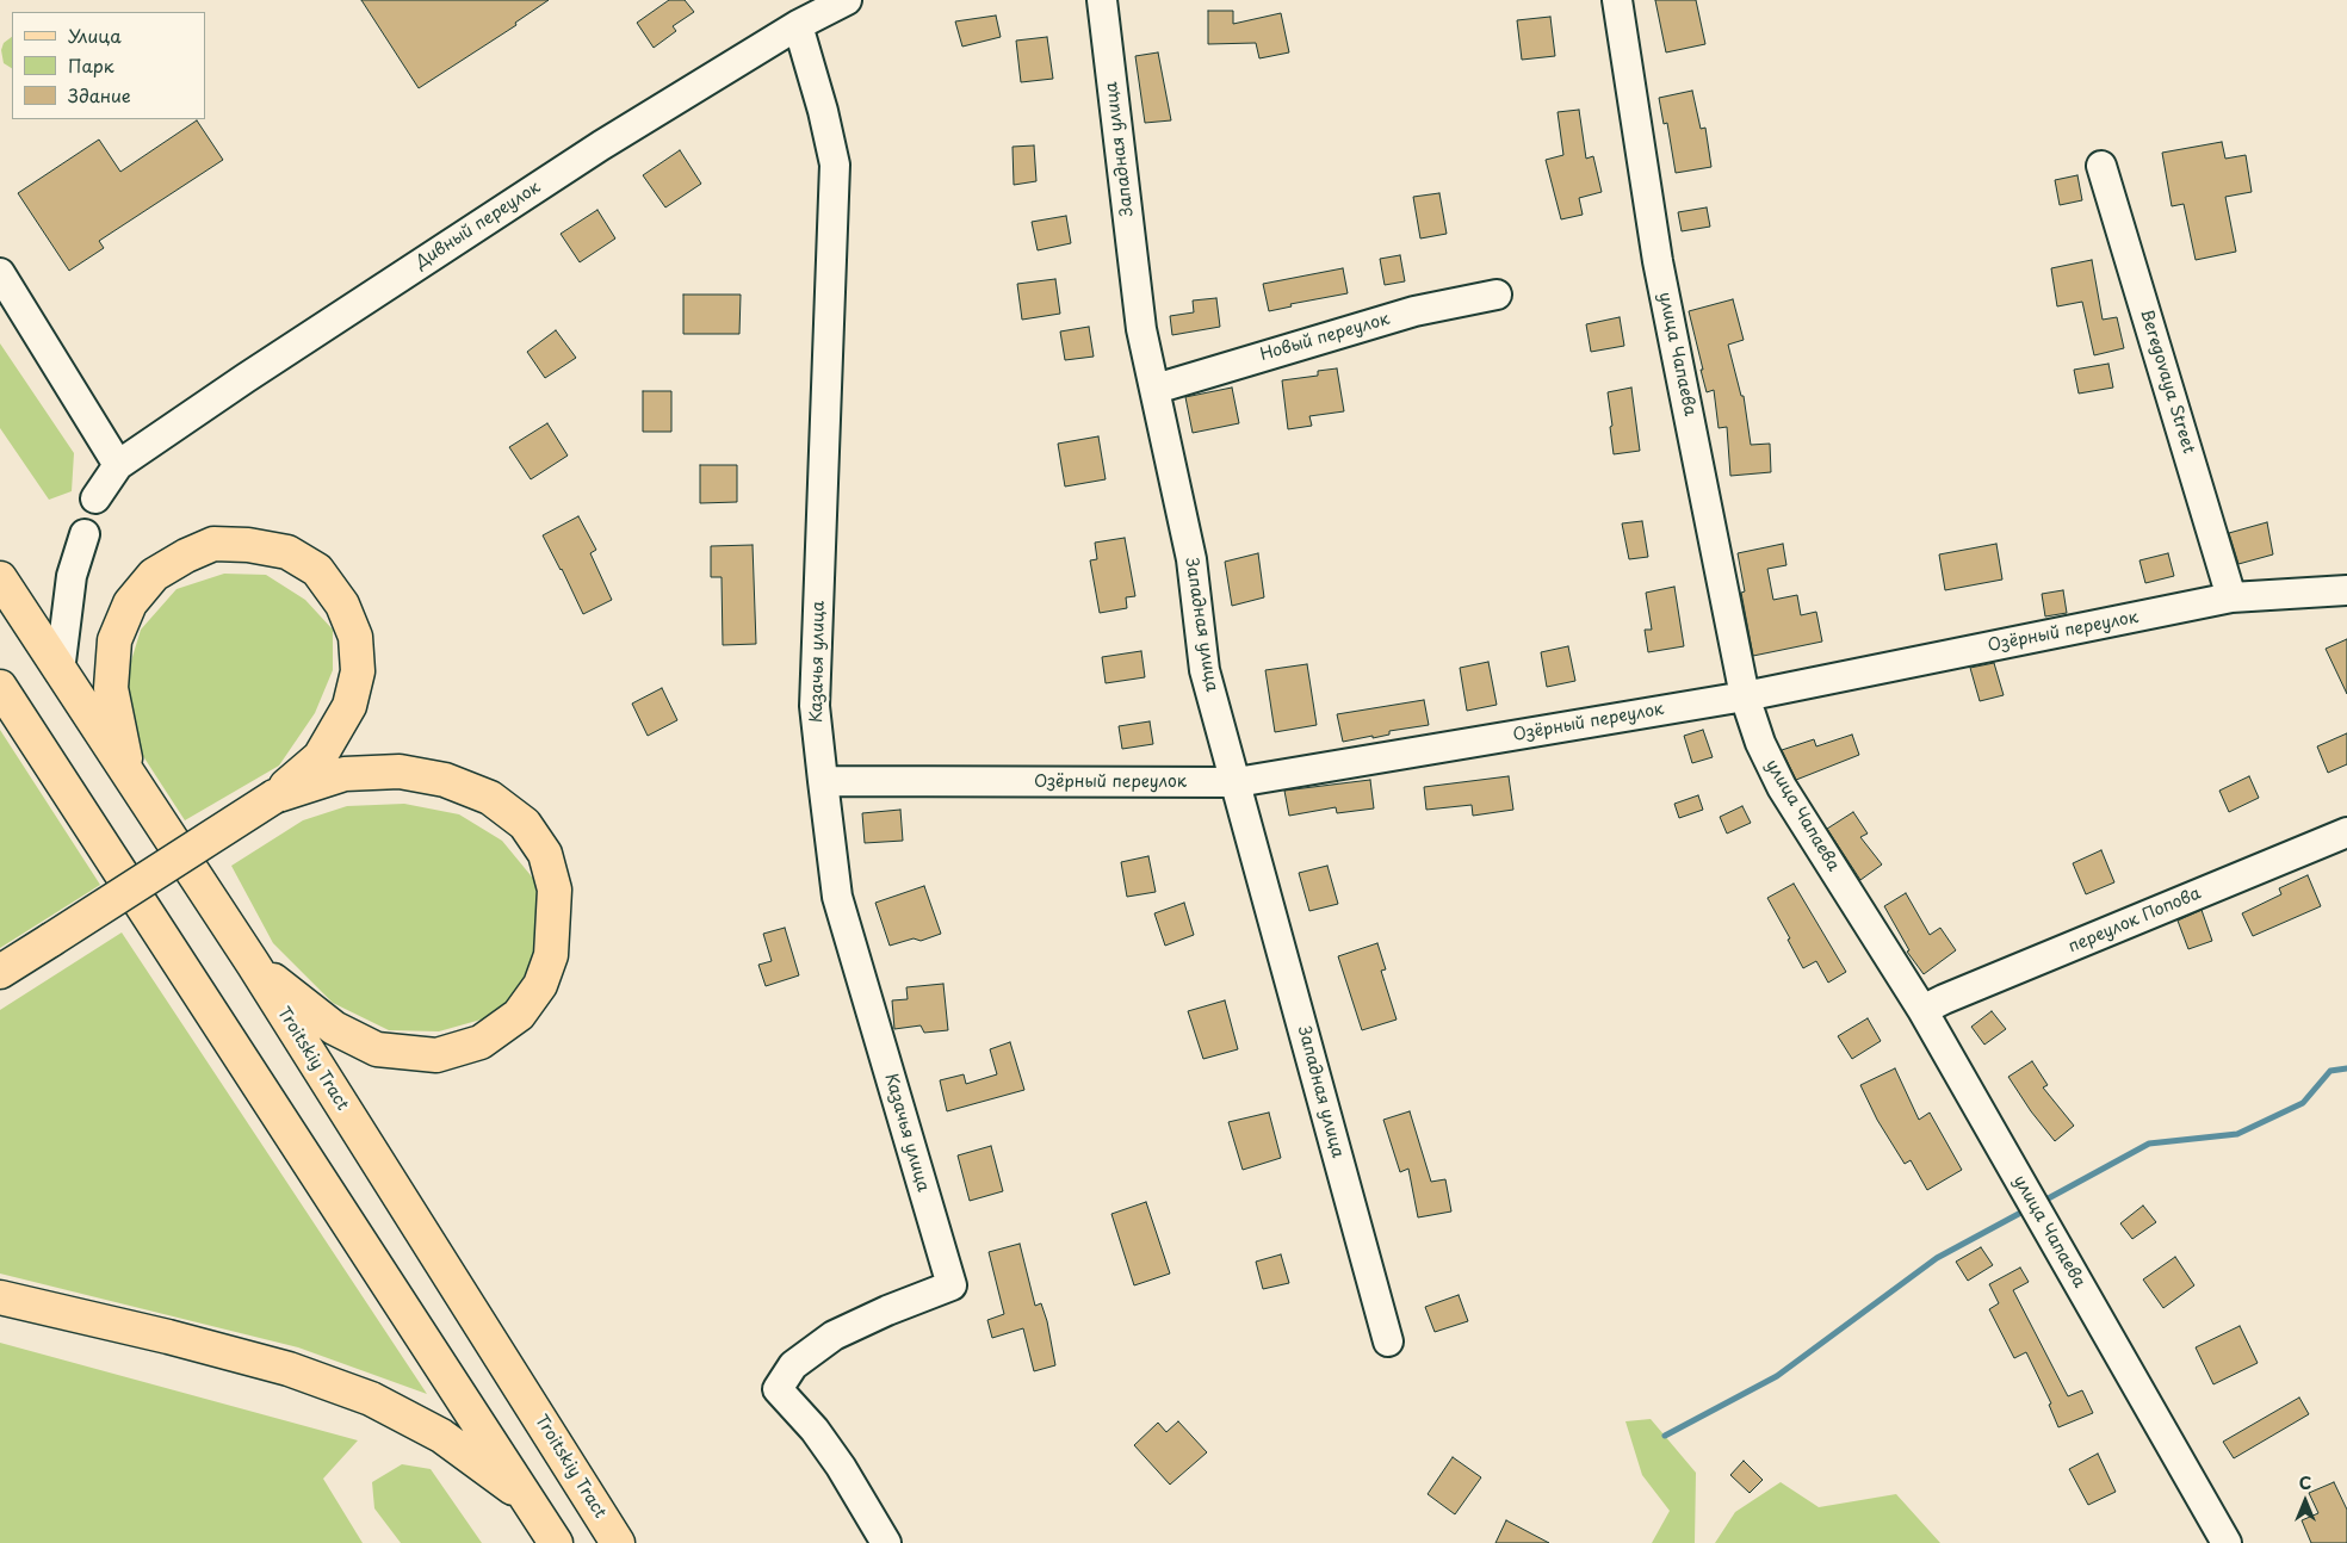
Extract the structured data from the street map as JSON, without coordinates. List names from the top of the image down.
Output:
{
  "streets": {
    "main road": ["Troitskiy Tract"],
    "street": [
      "Западная улица",
      "Дивный переулок",
      "Новый переулок",
      "улица Чапаева",
      "Beregovaya Street",
      "Озёрный переулок",
      "Казачья улица",
      "переулок Попова"
    ]
  },
  "crossings": [
    ["Западная улица", "Новый переулок"],
    ["Западная улица", "Озёрный переулок"],
    ["Дивный переулок", "Казачья улица"],
    ["улица Чапаева", "Озёрный переулок"],
    ["улица Чапаева", "переулок Попова"],
    ["Beregovaya Street", "Озёрный переулок"],
    ["Озёрный переулок", "Казачья улица"]
  ],
  "legend": ["Улица", "Парк", "Здание"],
  "north": "top"
}
